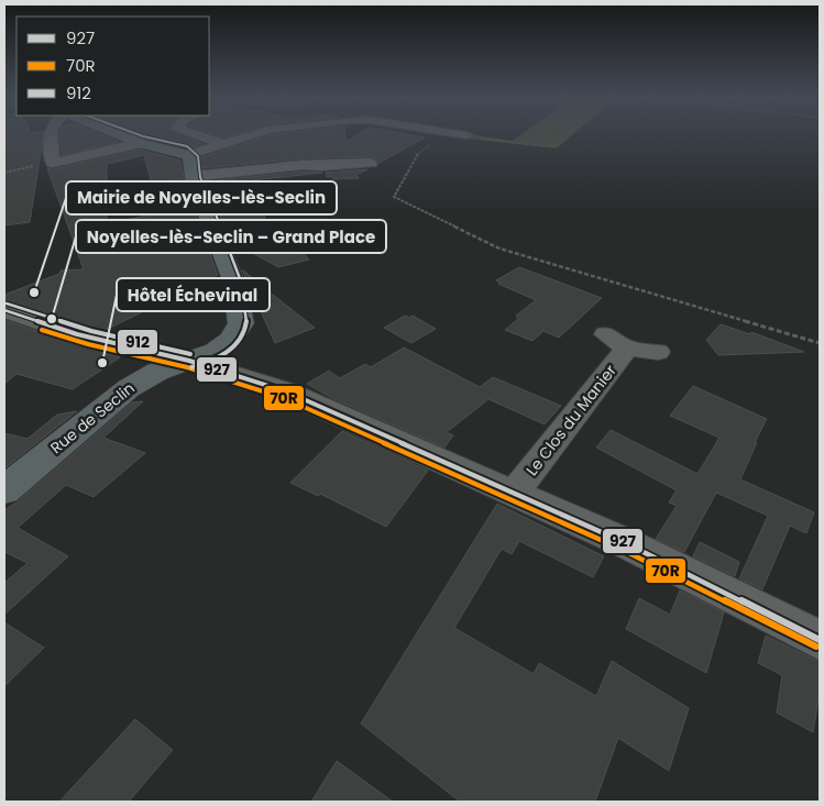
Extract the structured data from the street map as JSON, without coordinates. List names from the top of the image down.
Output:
{
  "streets": {
    "main road": ["Rue de Seclin"],
    "street": ["Le Clos du Manier"]
  },
  "places": ["Mairie de Noyelles-lès-Seclin", "Noyelles-lès-Seclin – Grand Place", "Hôtel Échevinal"],
  "lines": ["transit line 912", "transit line 927", "transit line 70R"],
  "legend": ["927", "70R", "912"]
}
